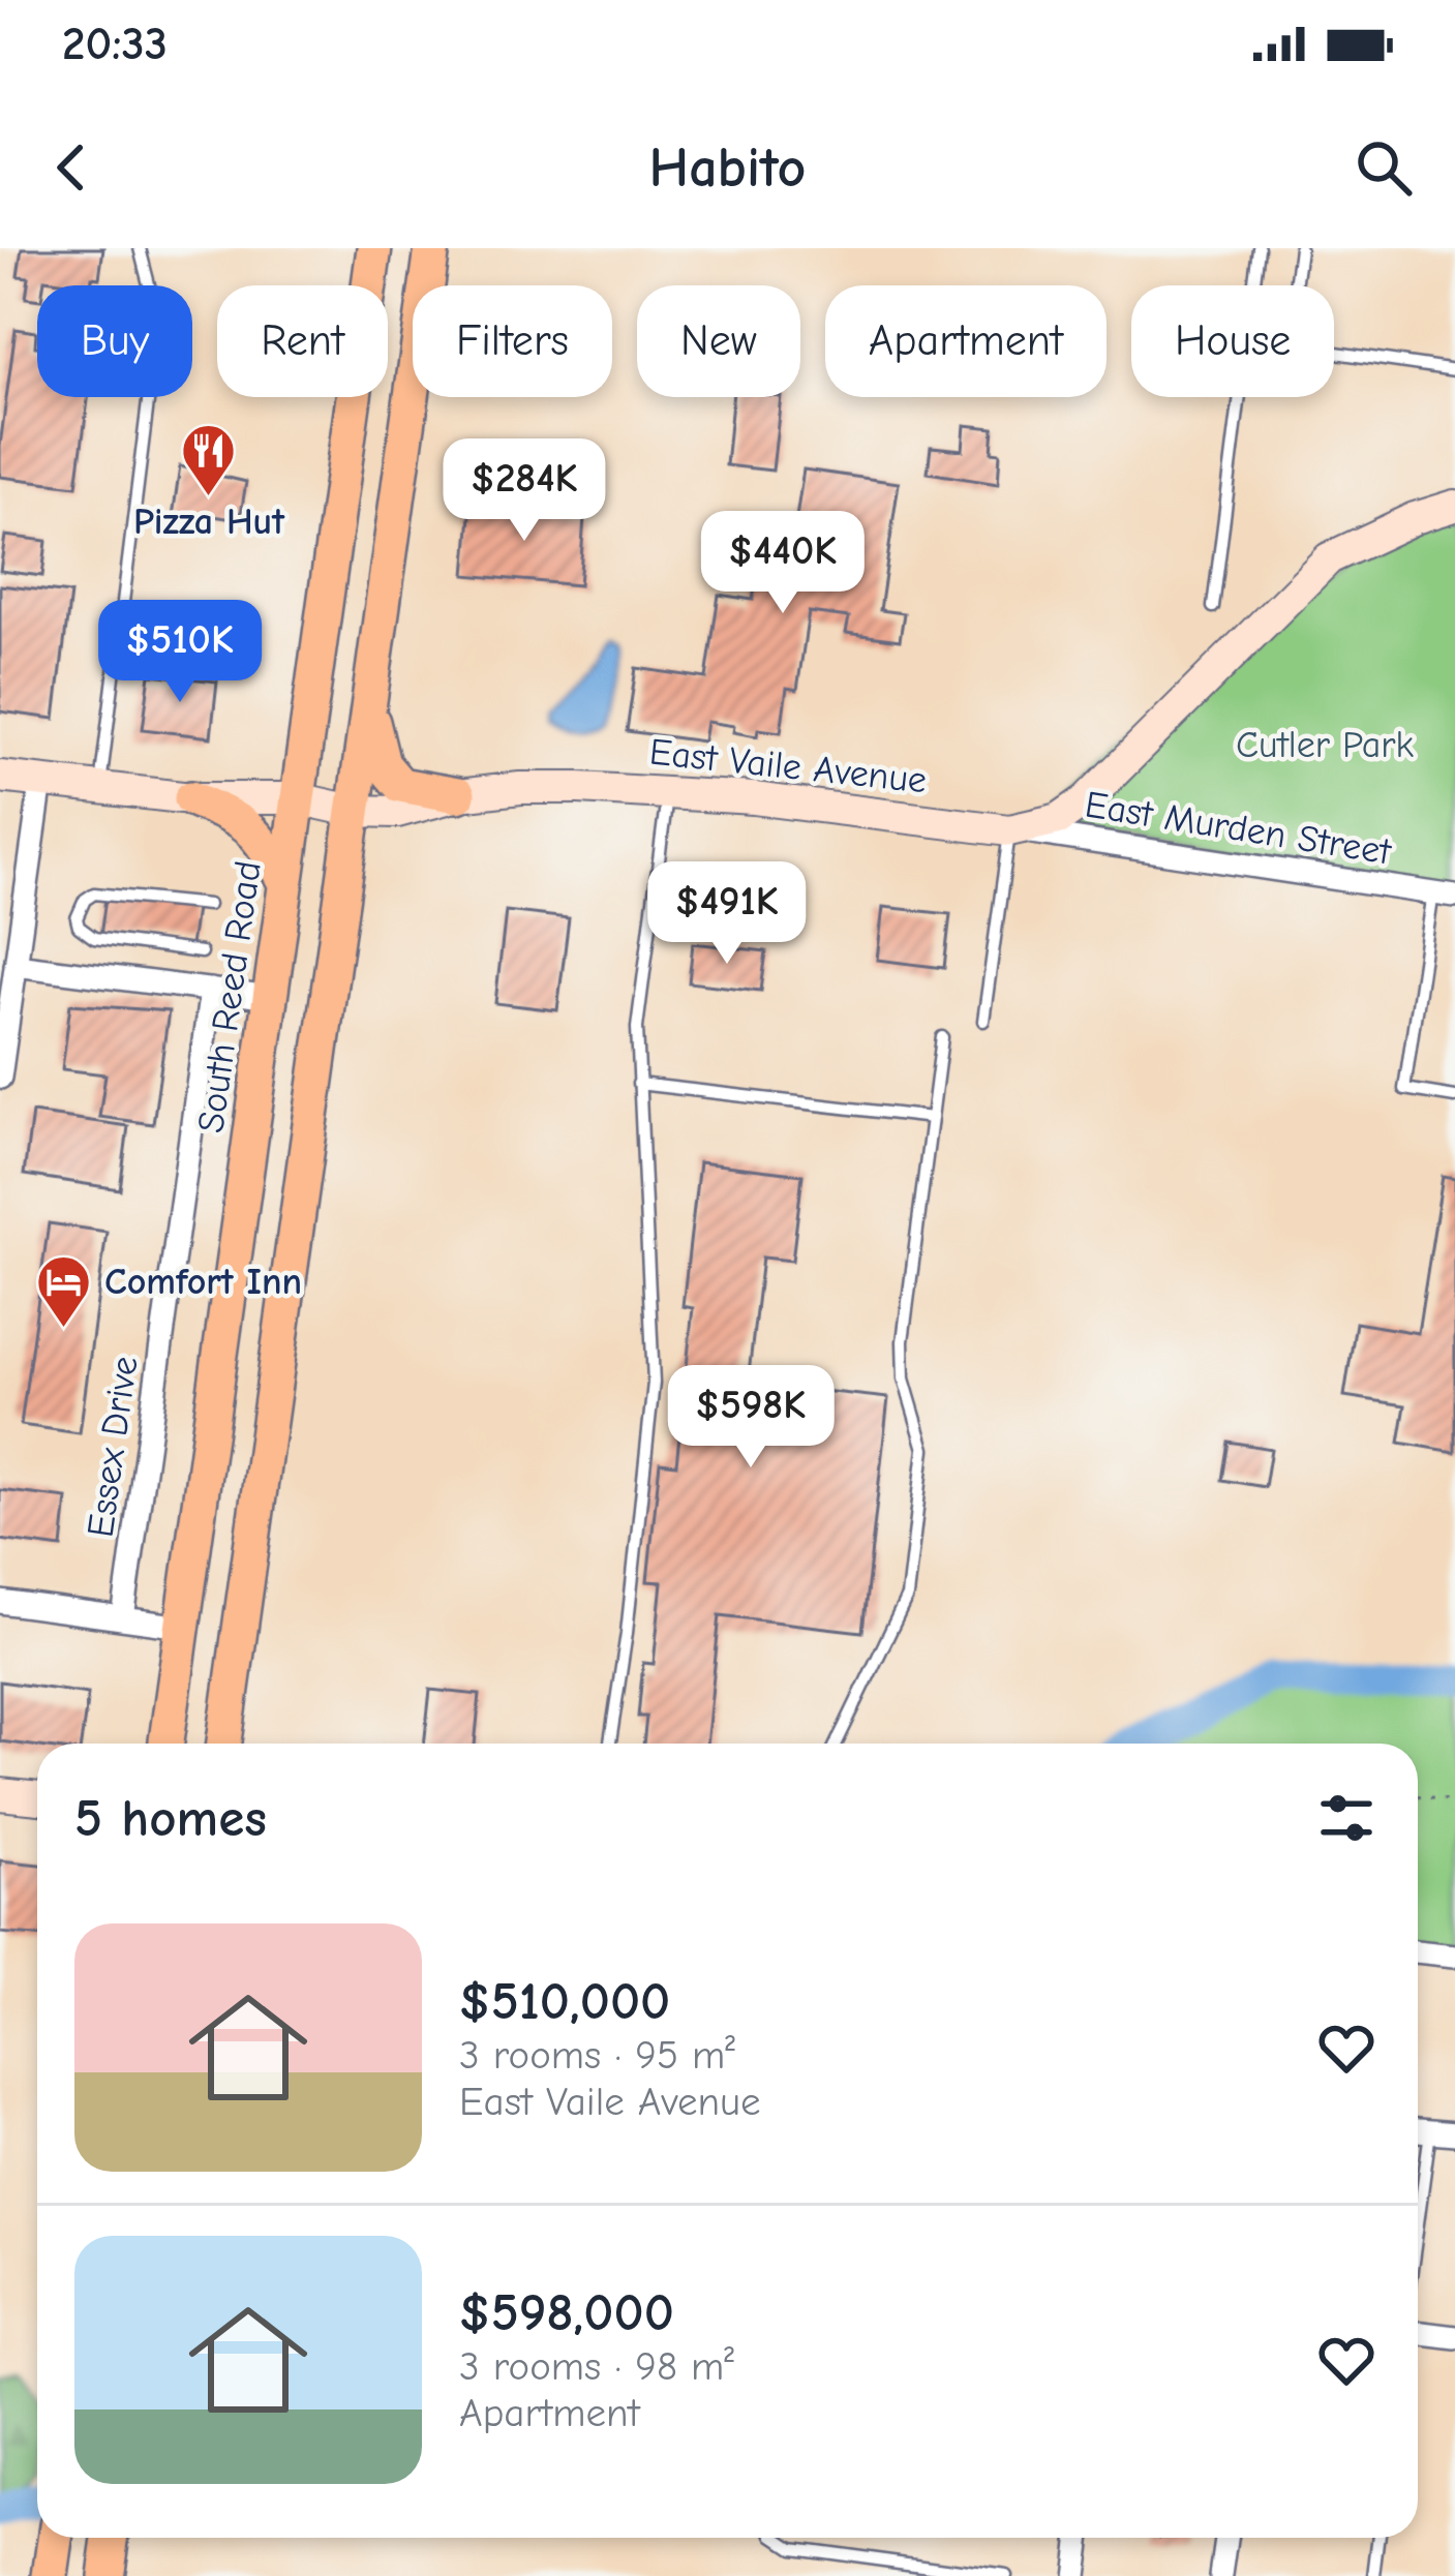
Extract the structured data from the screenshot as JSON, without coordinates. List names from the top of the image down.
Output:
{
  "streets": {
    "main road": ["South Reed Road"],
    "street": ["East Vaile Avenue", "East Murden Street", "Essex Drive"]
  },
  "crossings": [
    ["East Vaile Avenue", "East Murden Street"],
    ["East Vaile Avenue", "South Reed Road"]
  ],
  "parks": ["Cutler Park"],
  "places": {
    "restaurant": ["Pizza Hut"],
    "hotel": ["Comfort Inn"]
  },
  "page": {
    "status": "20:33",
    "header": "Habito",
    "chip": [
      "Buy",
      "Rent",
      "Filters",
      "New",
      "Apartment",
      "House"
    ],
    "price": [
      "$284K",
      "$440K",
      "$510K",
      "$491K",
      "$598K"
    ],
    "heading": "5 homes",
    "list": [
      {
        "name": "$510,000",
        "note": "3 rooms · 95 m² · East Vaile Avenue"
      },
      {
        "name": "$598,000",
        "note": "3 rooms · 98 m² · Apartment"
      }
    ]
  }
}
